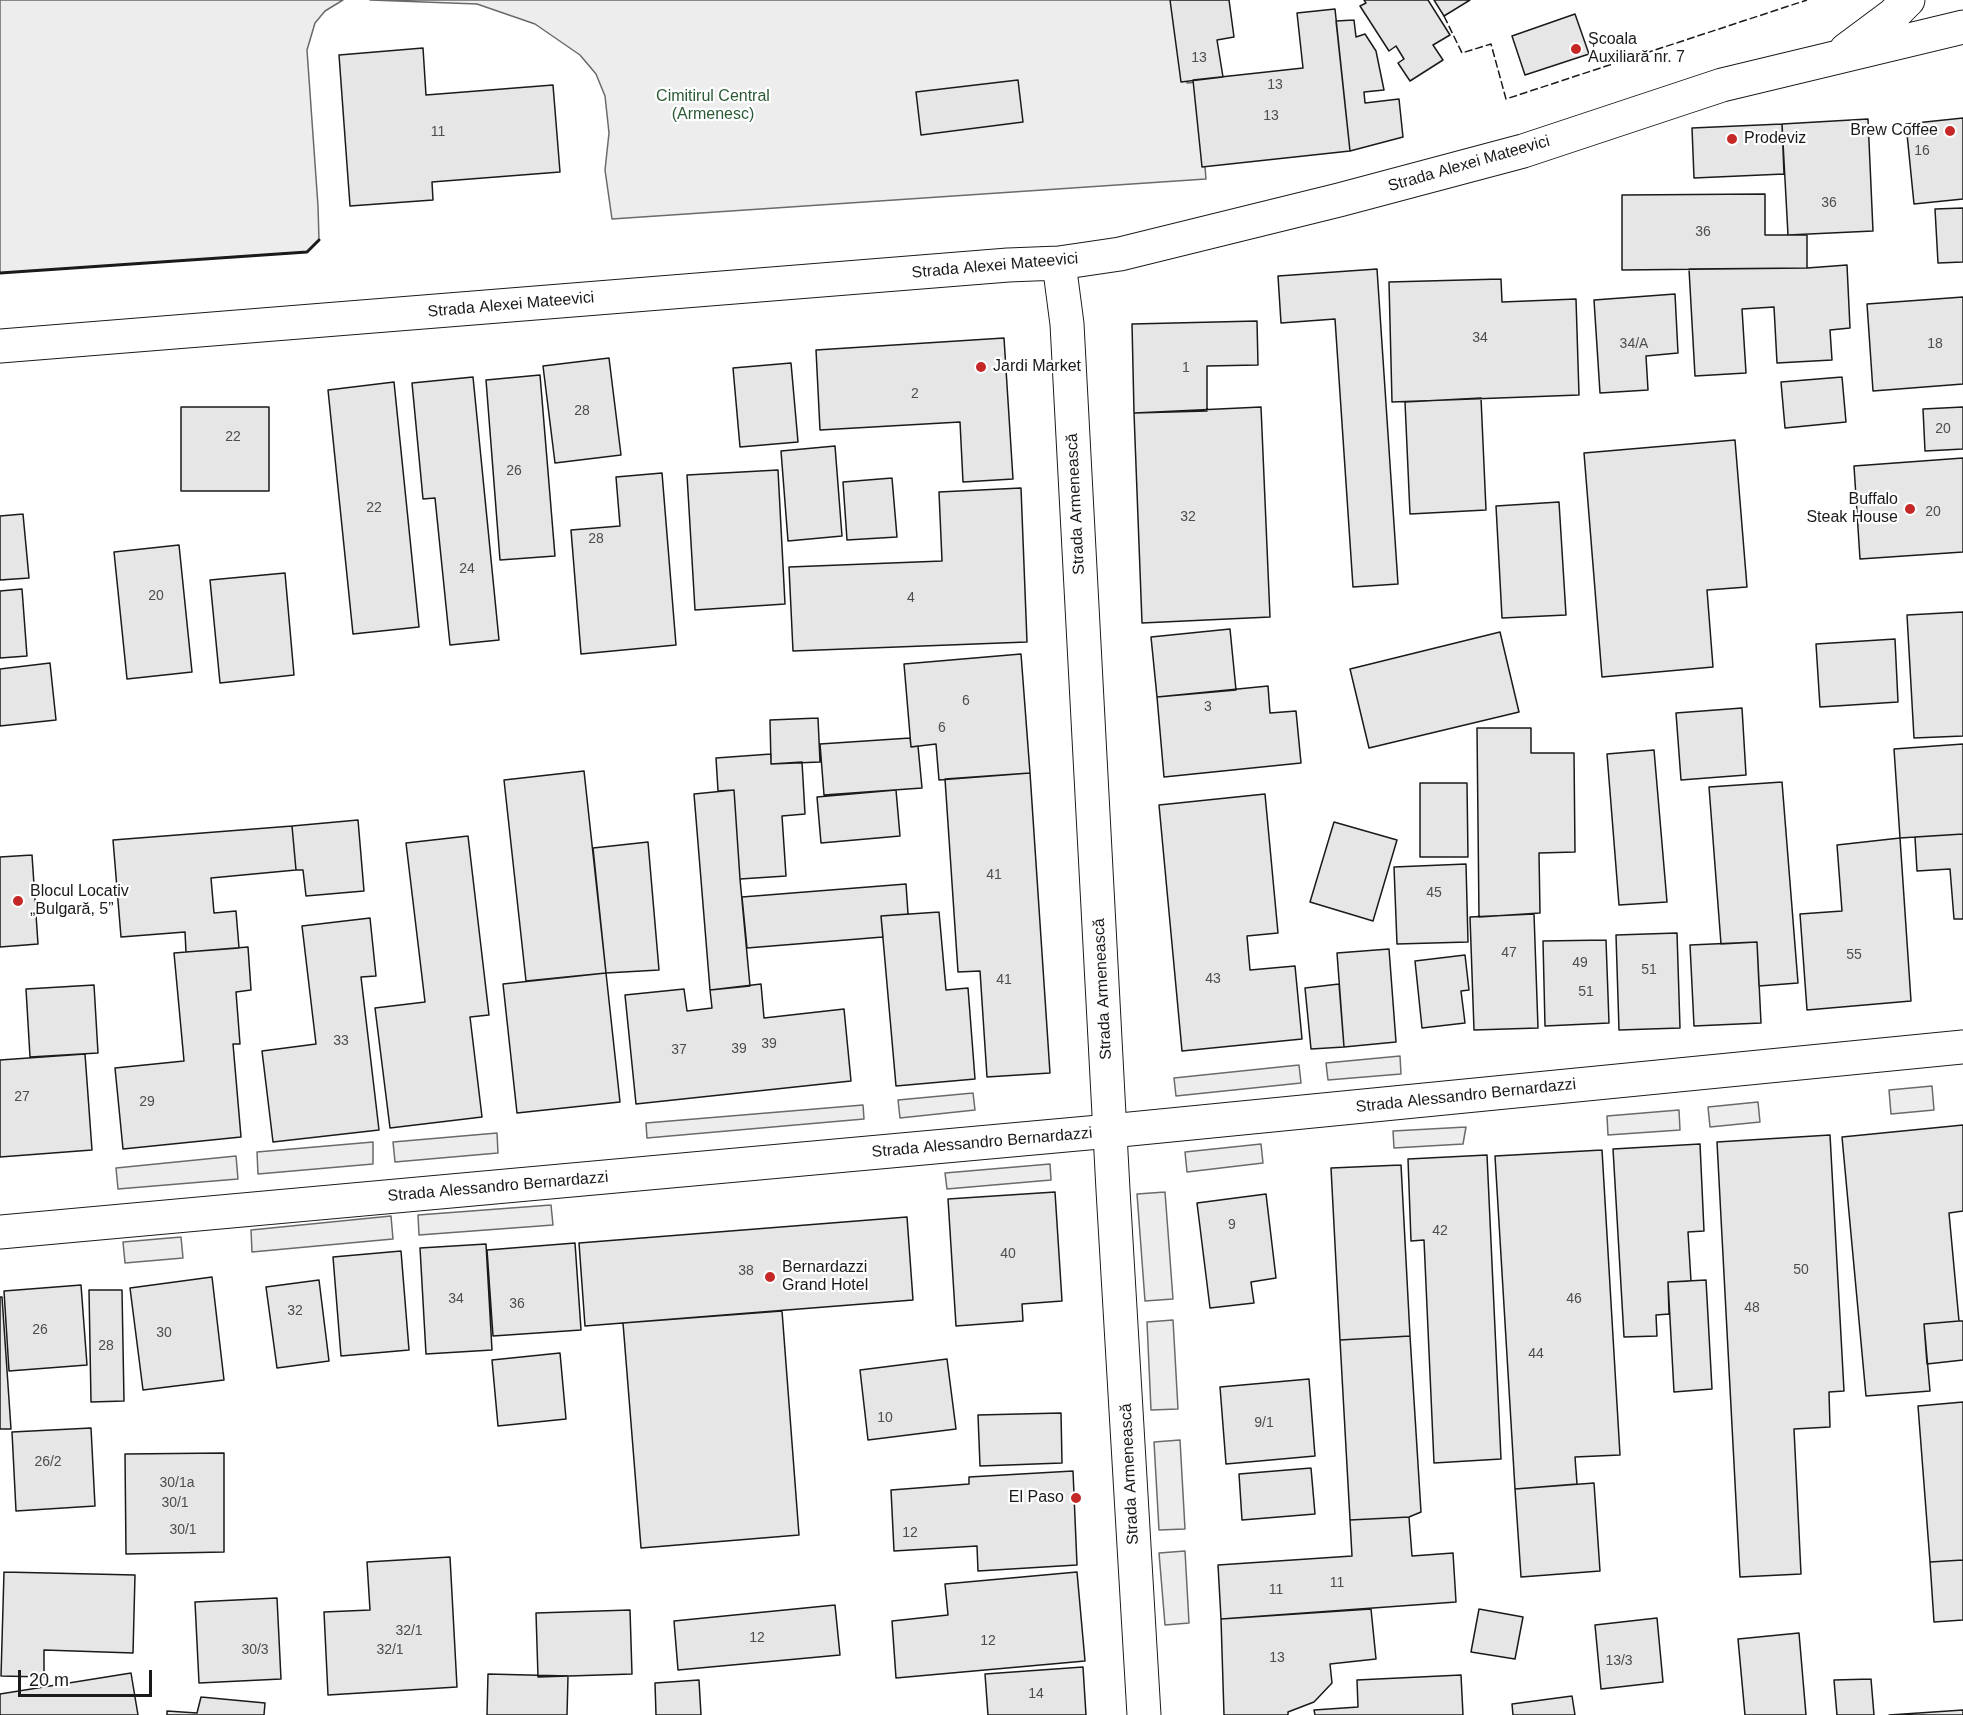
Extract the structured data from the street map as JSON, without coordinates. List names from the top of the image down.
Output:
{
  "streets": {
    "main road": ["Strada Alexei Mateevici", "Strada Armenească", "Strada Alessandro Bernardazzi"]
  },
  "crossings": [
    ["Strada Alexei Mateevici", "Strada Armenească"],
    ["Strada Armenească", "Strada Alessandro Bernardazzi"]
  ],
  "parks": ["Cimitirul Central (Armenesc)"],
  "places": [
    "Școala Auxiliară nr. 7",
    "Brew Coffee",
    "Prodeviz",
    "Jardi Market",
    "Buffalo Steak House",
    "Blocul Locativ „Bulgară, 5”",
    "Bernardazzi Grand Hotel",
    "El Paso"
  ],
  "house_numbers": [
    "13",
    "13",
    "13",
    "11",
    "16",
    "36",
    "36",
    "34",
    "34/A",
    "18",
    "1",
    "2",
    "28",
    "20",
    "22",
    "26",
    "22",
    "20",
    "32",
    "28",
    "24",
    "20",
    "4",
    "6",
    "3",
    "6",
    "41",
    "45",
    "47",
    "55",
    "49",
    "51",
    "43",
    "41",
    "51",
    "33",
    "39",
    "39",
    "37",
    "27",
    "29",
    "9",
    "42",
    "40",
    "50",
    "38",
    "34",
    "46",
    "36",
    "48",
    "32",
    "26",
    "30",
    "28",
    "44",
    "10",
    "9/1",
    "26/2",
    "30/1a",
    "30/1",
    "30/1",
    "12",
    "11",
    "11",
    "32/1",
    "12",
    "12",
    "30/3",
    "32/1",
    "13",
    "13/3",
    "14"
  ],
  "scale_bar": "20 m"
}
